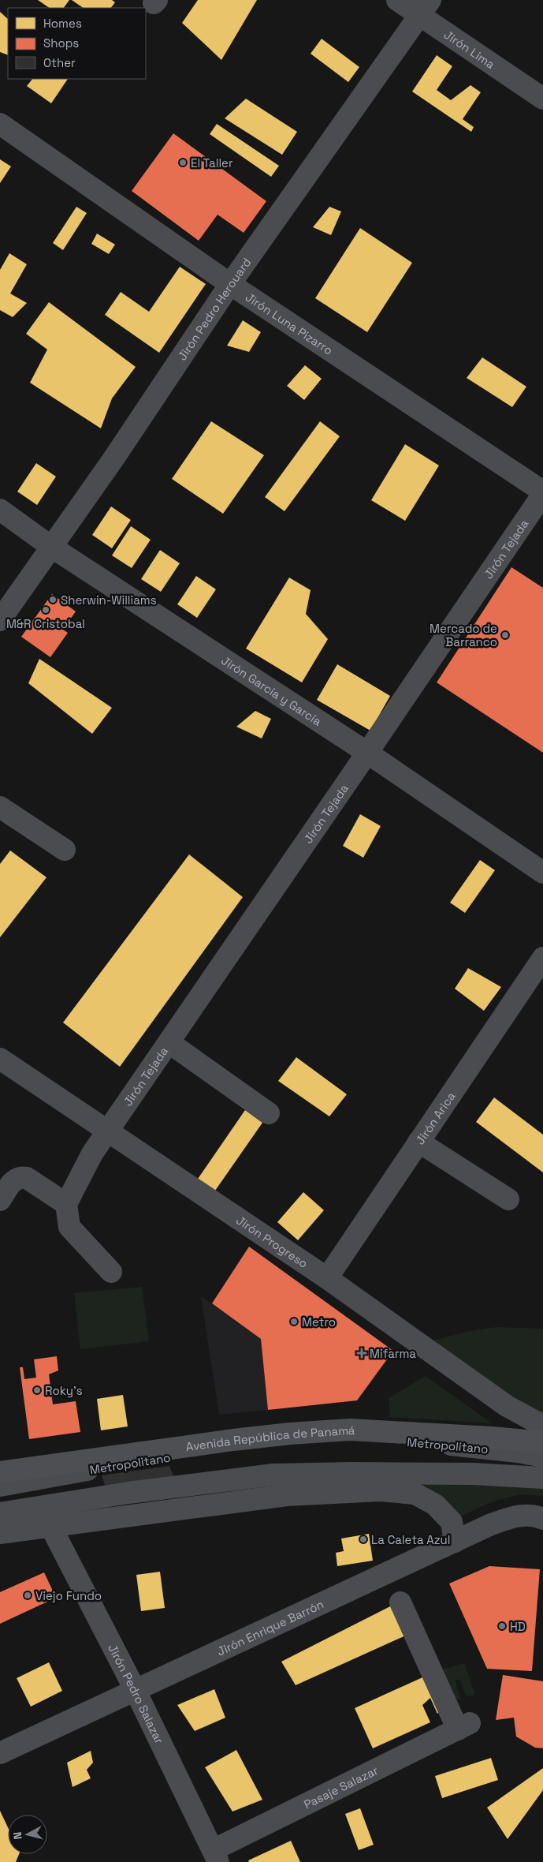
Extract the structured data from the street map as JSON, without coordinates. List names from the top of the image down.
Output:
{
  "streets": {
    "main road": ["Avenida República de Panamá"],
    "street": [
      "Jirón Lima",
      "Jirón Pedro Herouard",
      "Jirón Luna Pizarro",
      "Jirón Tejada",
      "Jirón García y García",
      "Jirón Arica",
      "Jirón Progreso",
      "Metropolitano",
      "Jirón Enrique Barrón",
      "Jirón Pedro Salazar",
      "Pasaje Salazar"
    ]
  },
  "crossings": [
    ["Jirón Lima", "Jirón Pedro Herouard"],
    ["Jirón Pedro Herouard", "Jirón Luna Pizarro"],
    ["Jirón Pedro Herouard", "Jirón García y García"],
    ["Jirón Luna Pizarro", "Jirón Tejada"],
    ["Jirón Tejada", "Jirón García y García"],
    ["Jirón Tejada", "Jirón Progreso"],
    ["Jirón Arica", "Jirón Progreso"],
    ["Jirón Enrique Barrón", "Jirón Pedro Salazar"],
    ["Jirón Pedro Salazar", "Pasaje Salazar"]
  ],
  "places": {
    "other": [
      "El Taller",
      "Sherwin-Williams",
      "M&R Cristobal",
      "Mercado de Barranco",
      "Metro",
      "Roky's",
      "La Caleta Azul",
      "Viejo Fundo",
      "HD"
    ],
    "health": ["Mifarma"]
  },
  "legend": ["Homes", "Shops", "Other"],
  "north": "left"
}
